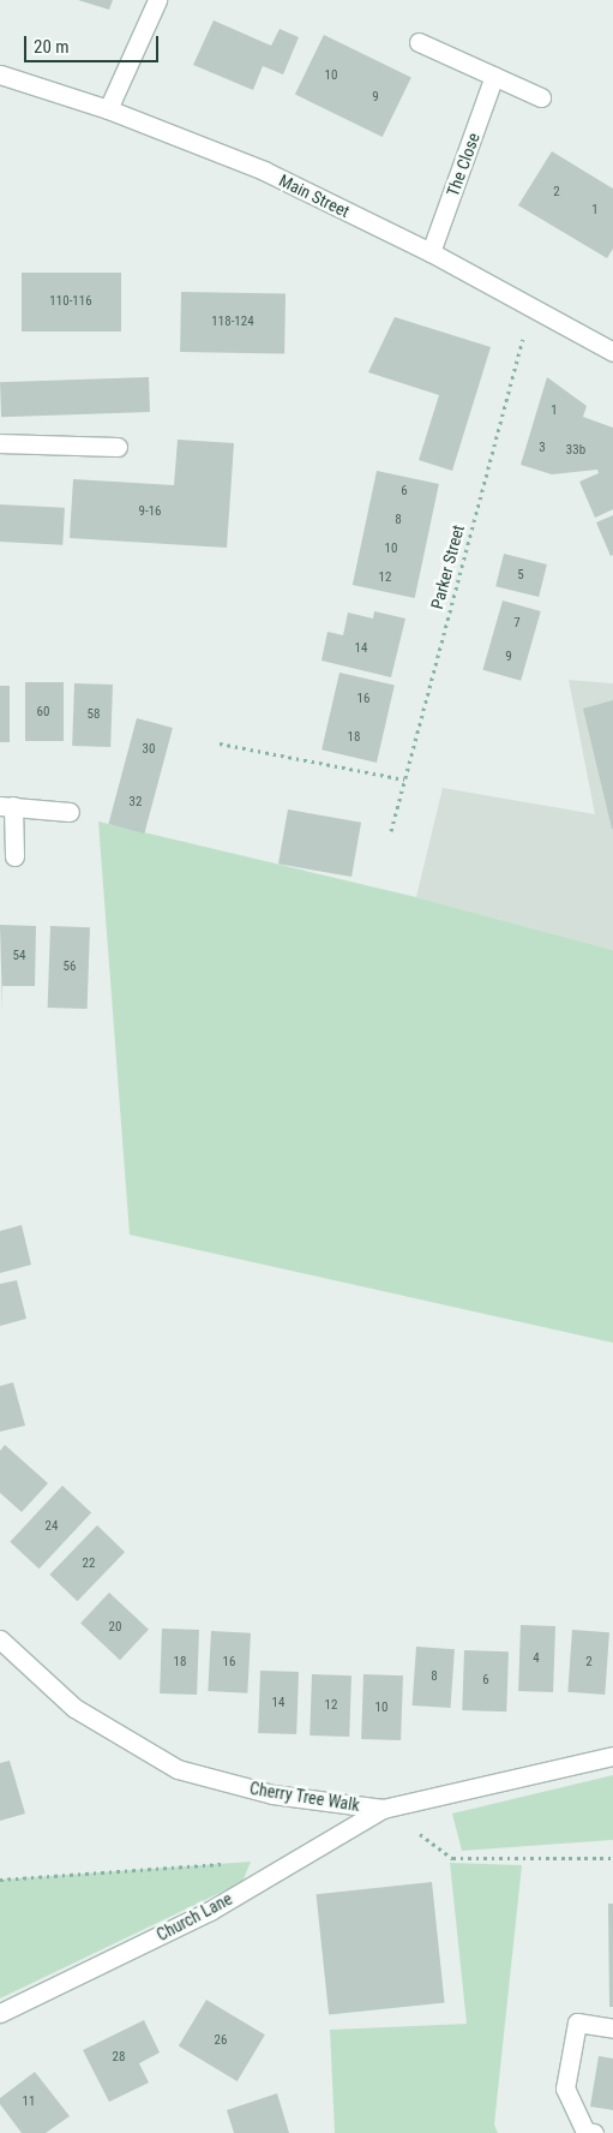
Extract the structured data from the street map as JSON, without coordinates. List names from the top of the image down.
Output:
{
  "streets": {
    "street": [
      "The Close",
      "Main Street",
      "Cherry Tree Walk",
      "Church Lane"
    ],
    "path": ["Parker Street"]
  },
  "crossings": [
    ["The Close", "Main Street"],
    ["Main Street", "Parker Street"],
    ["Cherry Tree Walk", "Church Lane"]
  ],
  "house_numbers": [
    "10",
    "9",
    "2",
    "1",
    "110-116",
    "118-124",
    "1",
    "3",
    "33b",
    "6",
    "9-16",
    "8",
    "10",
    "5",
    "12",
    "7",
    "14",
    "9",
    "16",
    "60",
    "58",
    "18",
    "30",
    "32",
    "54",
    "56",
    "24",
    "22",
    "20",
    "4",
    "18",
    "16",
    "2",
    "8",
    "6",
    "14",
    "12",
    "10",
    "26",
    "28",
    "11"
  ],
  "scale_bar": "20 m"
}
